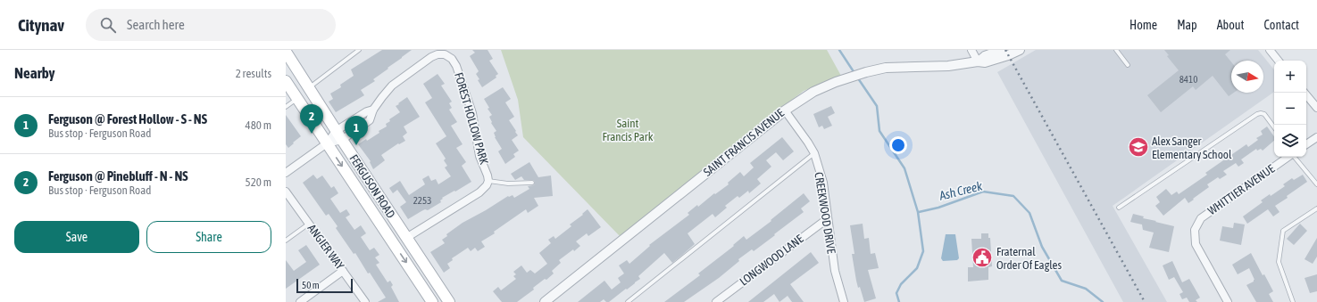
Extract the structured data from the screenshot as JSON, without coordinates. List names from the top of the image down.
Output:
{
  "streets": {
    "main road": ["FERGUSON ROAD"],
    "street": [
      "FOREST HOLLOW PARK",
      "SAINT FRANCIS AVENUE",
      "WHITTIER AVENUE",
      "CREEKWOOD DRIVE",
      "ANGIER WAY",
      "LONGWOOD LANE"
    ]
  },
  "crossings": [
    ["FOREST HOLLOW PARK", "FERGUSON ROAD"],
    ["SAINT FRANCIS AVENUE", "CREEKWOOD DRIVE"],
    ["CREEKWOOD DRIVE", "LONGWOOD LANE"]
  ],
  "water": ["Ash Creek"],
  "parks": ["Saint Francis Park"],
  "places": {
    "school or university": ["Alex Sanger Elementary School"],
    "public building": ["Fraternal Order Of Eagles"]
  },
  "house_numbers": ["8410", "2253"],
  "scale_bar": "50 m",
  "north": "right",
  "page": {
    "header": "Citynav",
    "search": "Search here",
    "nav": [
      "Home",
      "Map",
      "About",
      "Contact"
    ],
    "heading": ["Nearby", "2 results"],
    "map_buttons": ["+", "−"],
    "list": [
      {
        "mark": "1",
        "name": "Ferguson @ Forest Hollow - S - NS",
        "note": "Bus stop · Ferguson Road",
        "value": "480 m"
      },
      {
        "mark": "2",
        "name": "Ferguson @ Pinebluff - N - NS",
        "note": "Bus stop · Ferguson Road",
        "value": "520 m"
      }
    ],
    "pins": ["2", "1"],
    "buttons": ["Save", "Share"],
    "scale": "50 m"
  }
}
